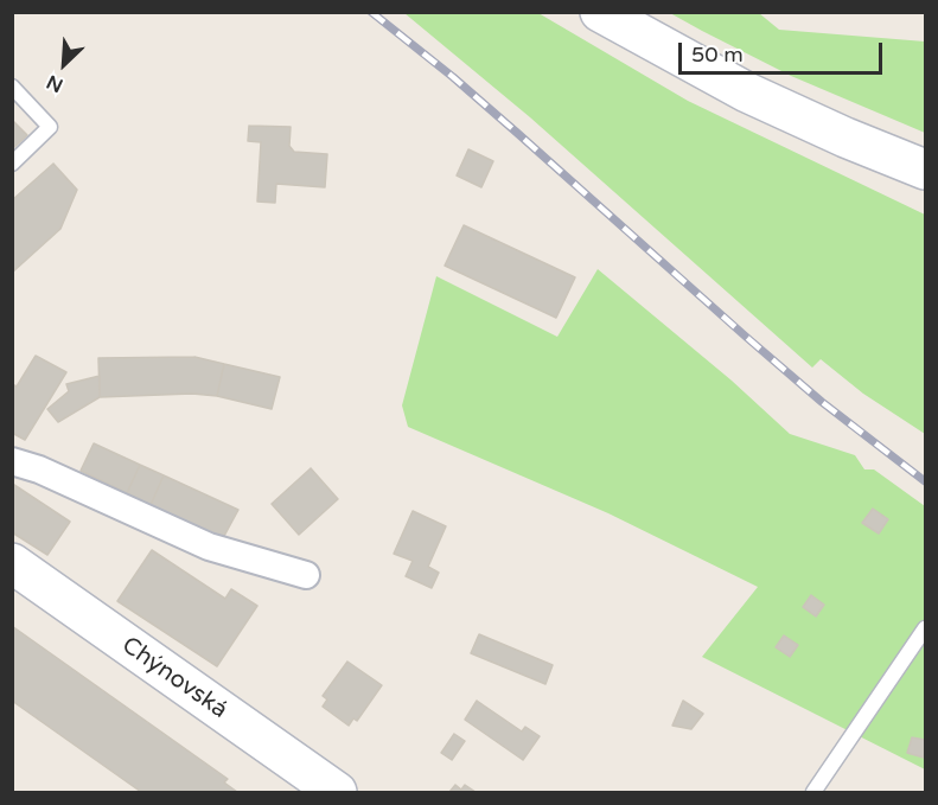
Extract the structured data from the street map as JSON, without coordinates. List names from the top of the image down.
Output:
{
  "streets": {
    "street": ["Chýnovská"]
  },
  "scale_bar": "50 m",
  "north": "bottom left"
}
